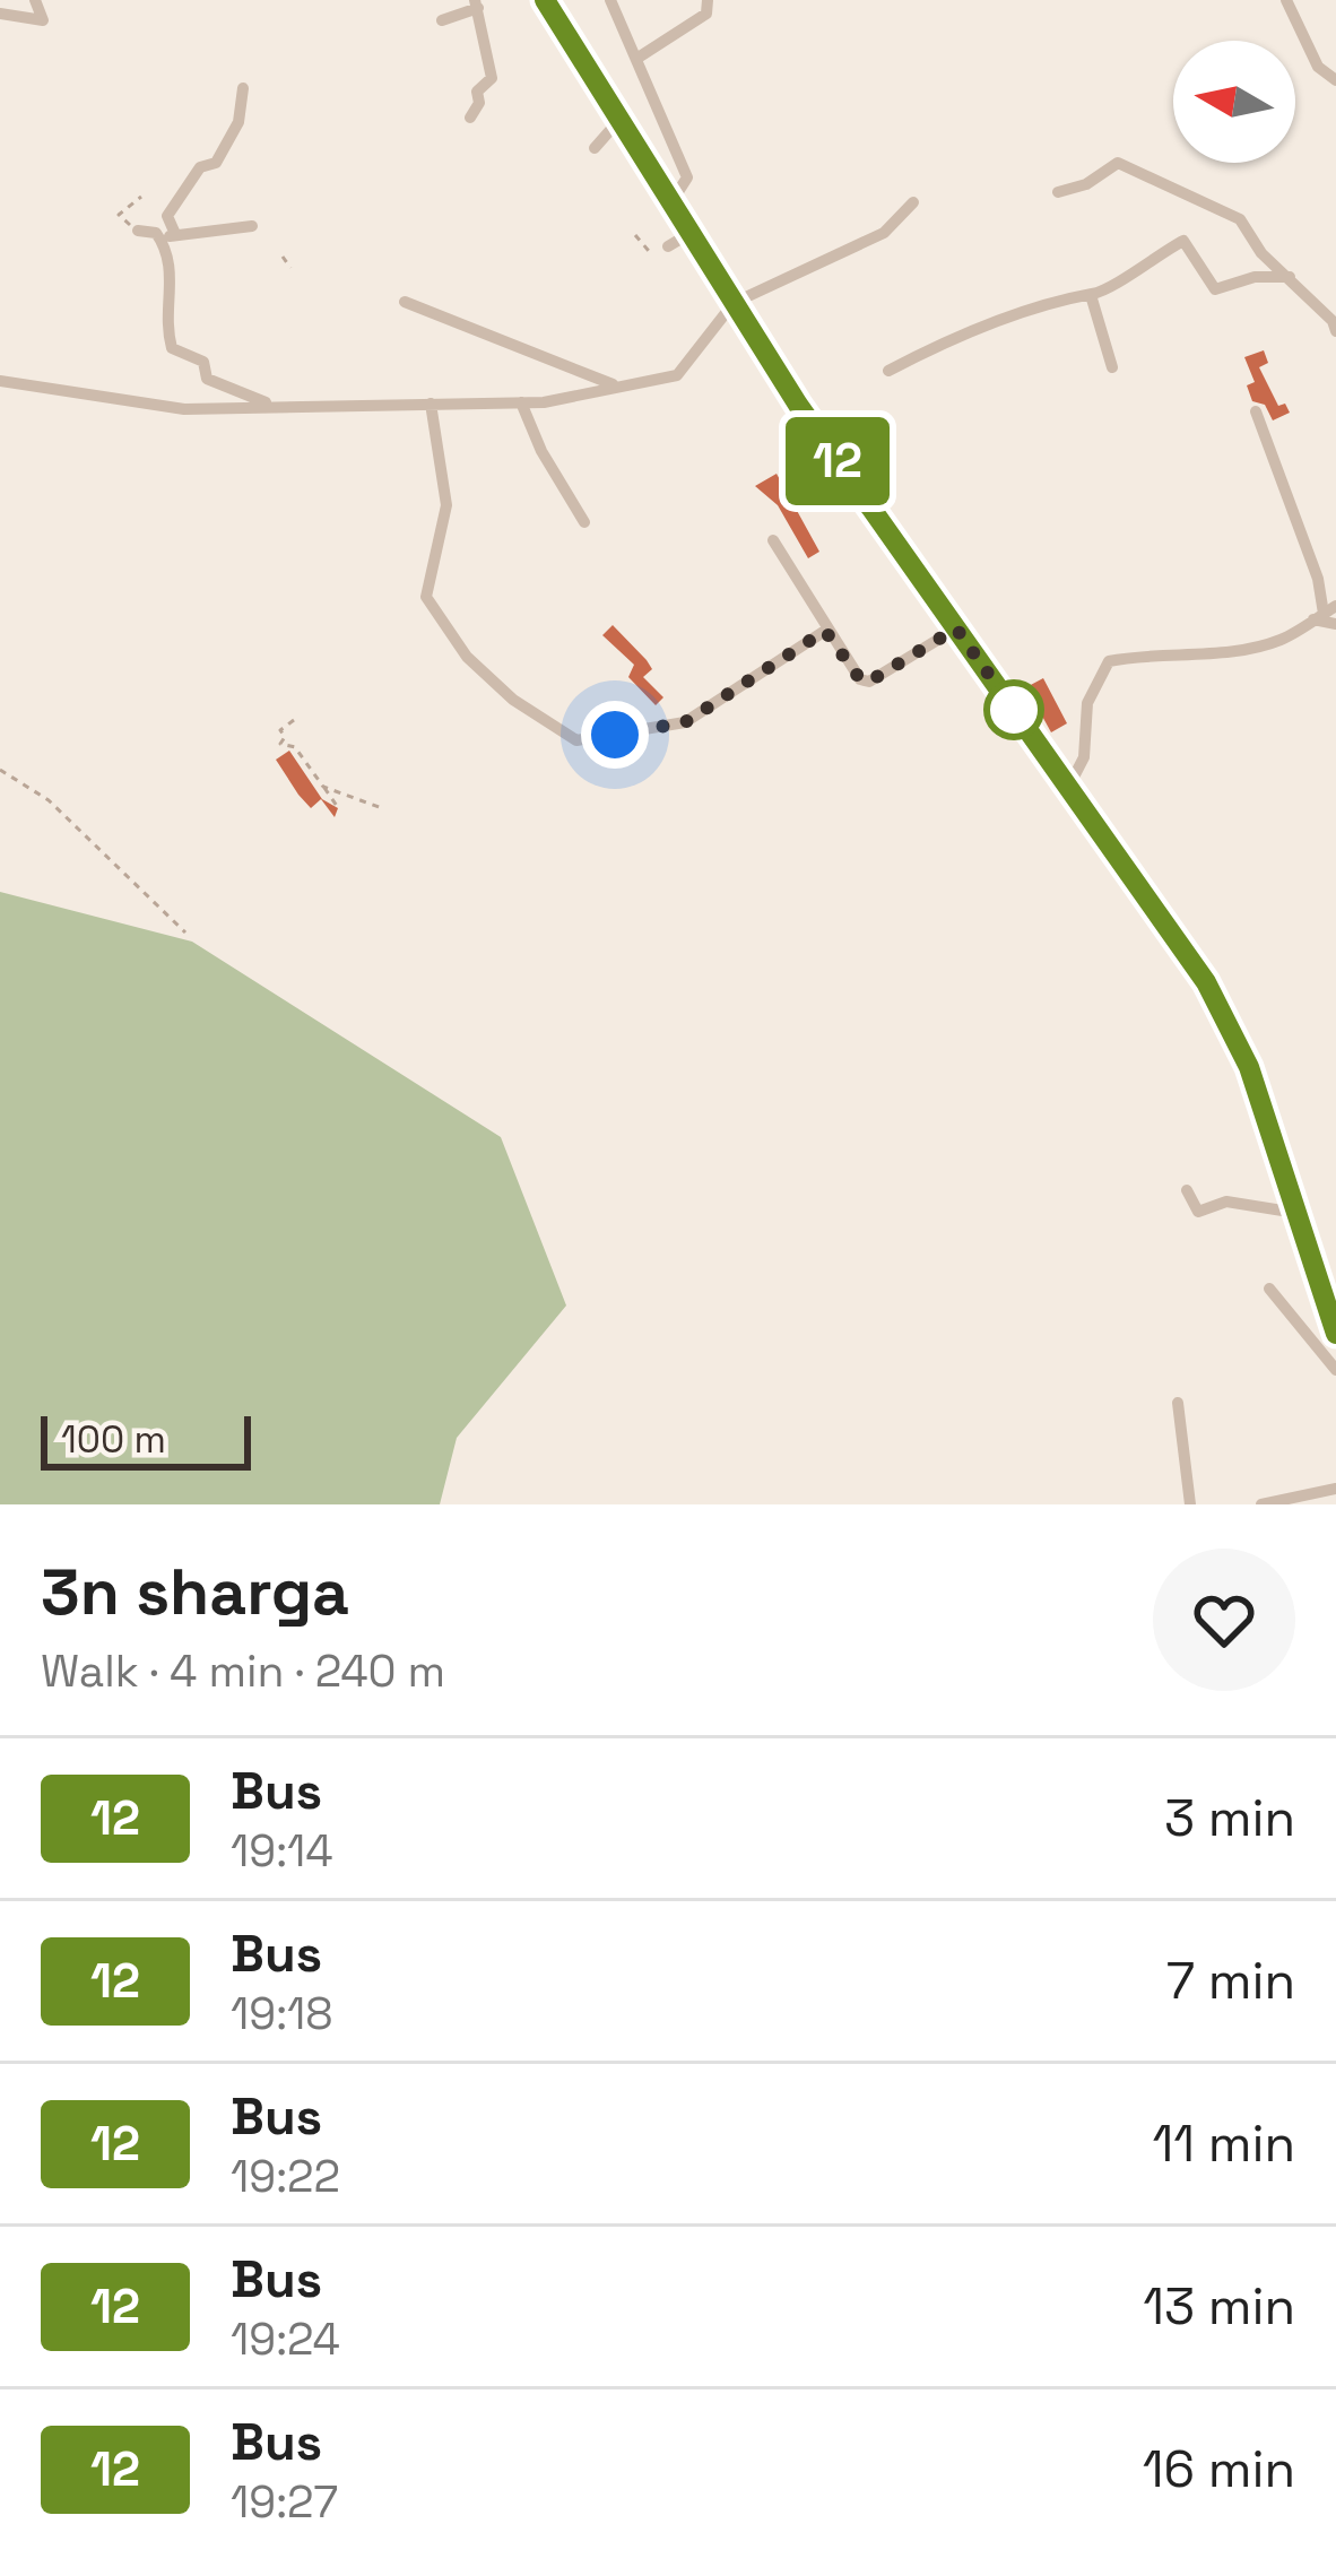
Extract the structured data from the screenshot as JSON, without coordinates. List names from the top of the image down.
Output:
{
  "lines": ["bus line 12"],
  "scale_bar": "100 m",
  "north": "left",
  "page": {
    "on_map": "12",
    "scale": "100 m",
    "heading": ["3n sharga", "Walk · 4 min · 240 m"],
    "list": [
      {
        "mark": "12",
        "name": "Bus",
        "note": "19:14",
        "value": "3 min"
      },
      {
        "mark": "12",
        "name": "Bus",
        "note": "19:18",
        "value": "7 min"
      },
      {
        "mark": "12",
        "name": "Bus",
        "note": "19:22",
        "value": "11 min"
      },
      {
        "mark": "12",
        "name": "Bus",
        "note": "19:24",
        "value": "13 min"
      },
      {
        "mark": "12",
        "name": "Bus",
        "note": "19:27",
        "value": "16 min"
      }
    ]
  }
}
